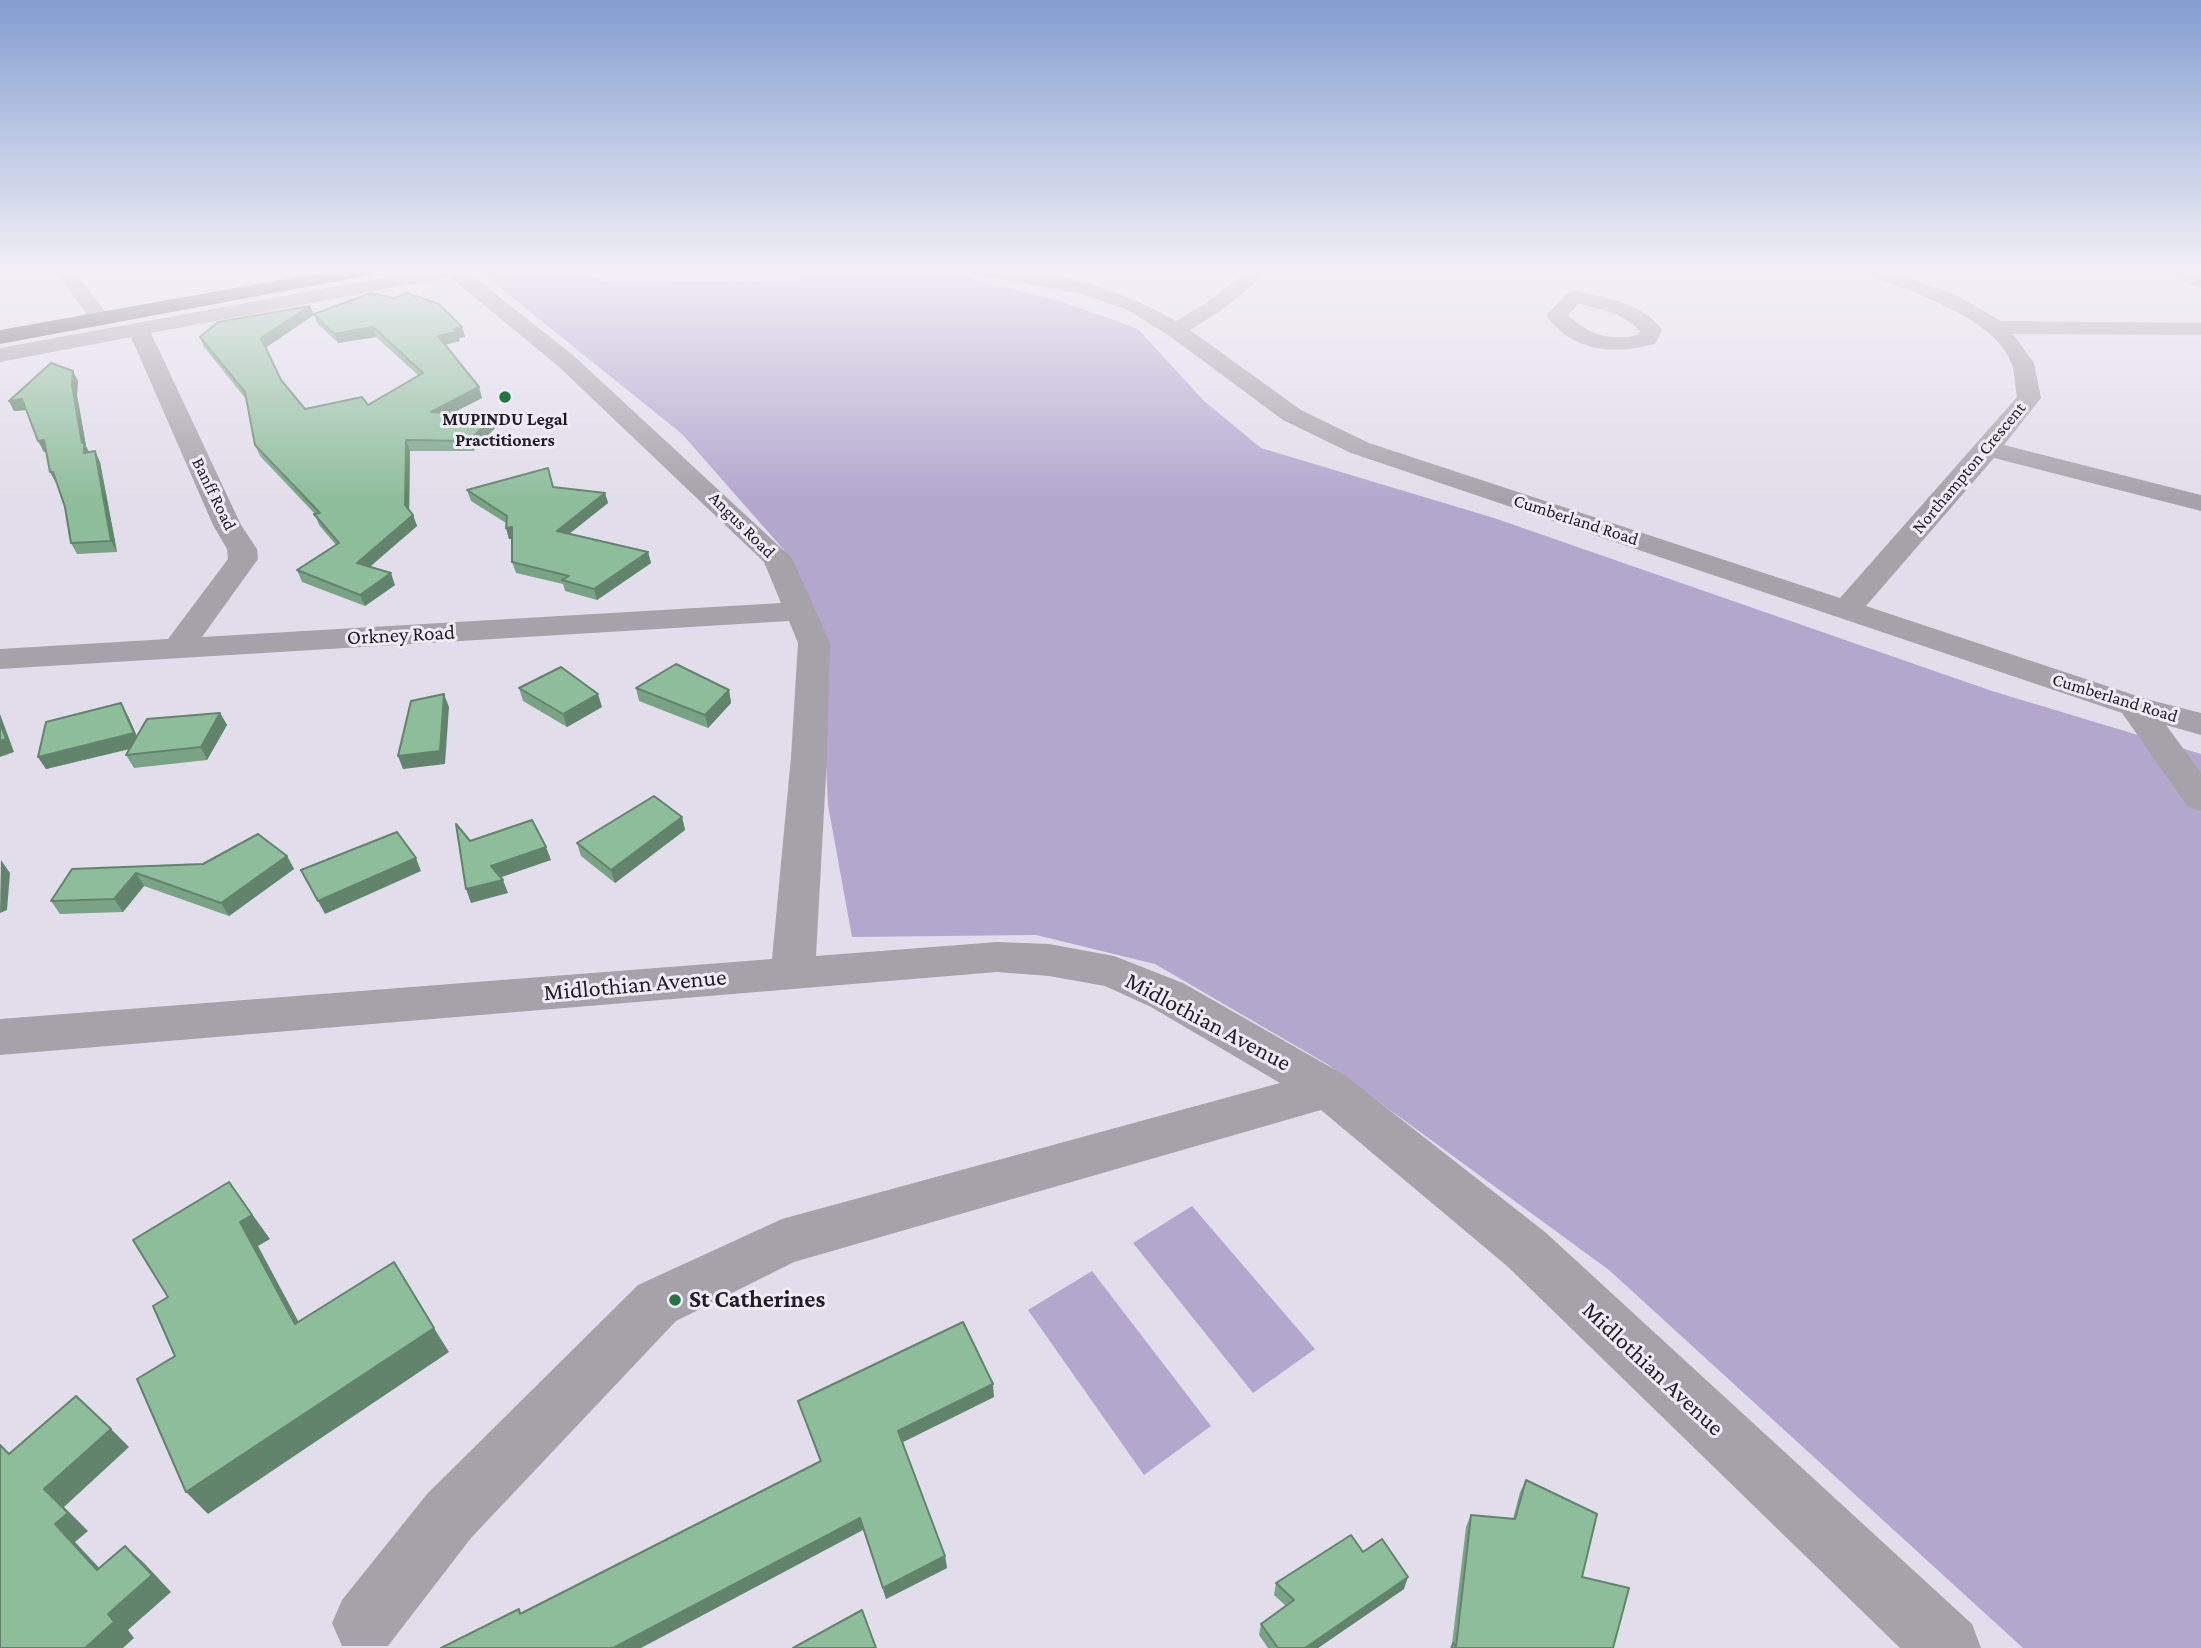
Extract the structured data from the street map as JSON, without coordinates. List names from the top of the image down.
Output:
{
  "streets": {
    "street": [
      "Northampton Crescent",
      "Banff Road",
      "Cumberland Road",
      "Angus Road",
      "Orkney Road",
      "Midlothian Avenue"
    ]
  },
  "crossings": [
    ["Northampton Crescent", "Cumberland Road"],
    ["Banff Road", "Orkney Road"],
    ["Angus Road", "Orkney Road"],
    ["Angus Road", "Midlothian Avenue"]
  ],
  "places": ["MUPINDU Legal Practitioners", "St Catherines"]
}
